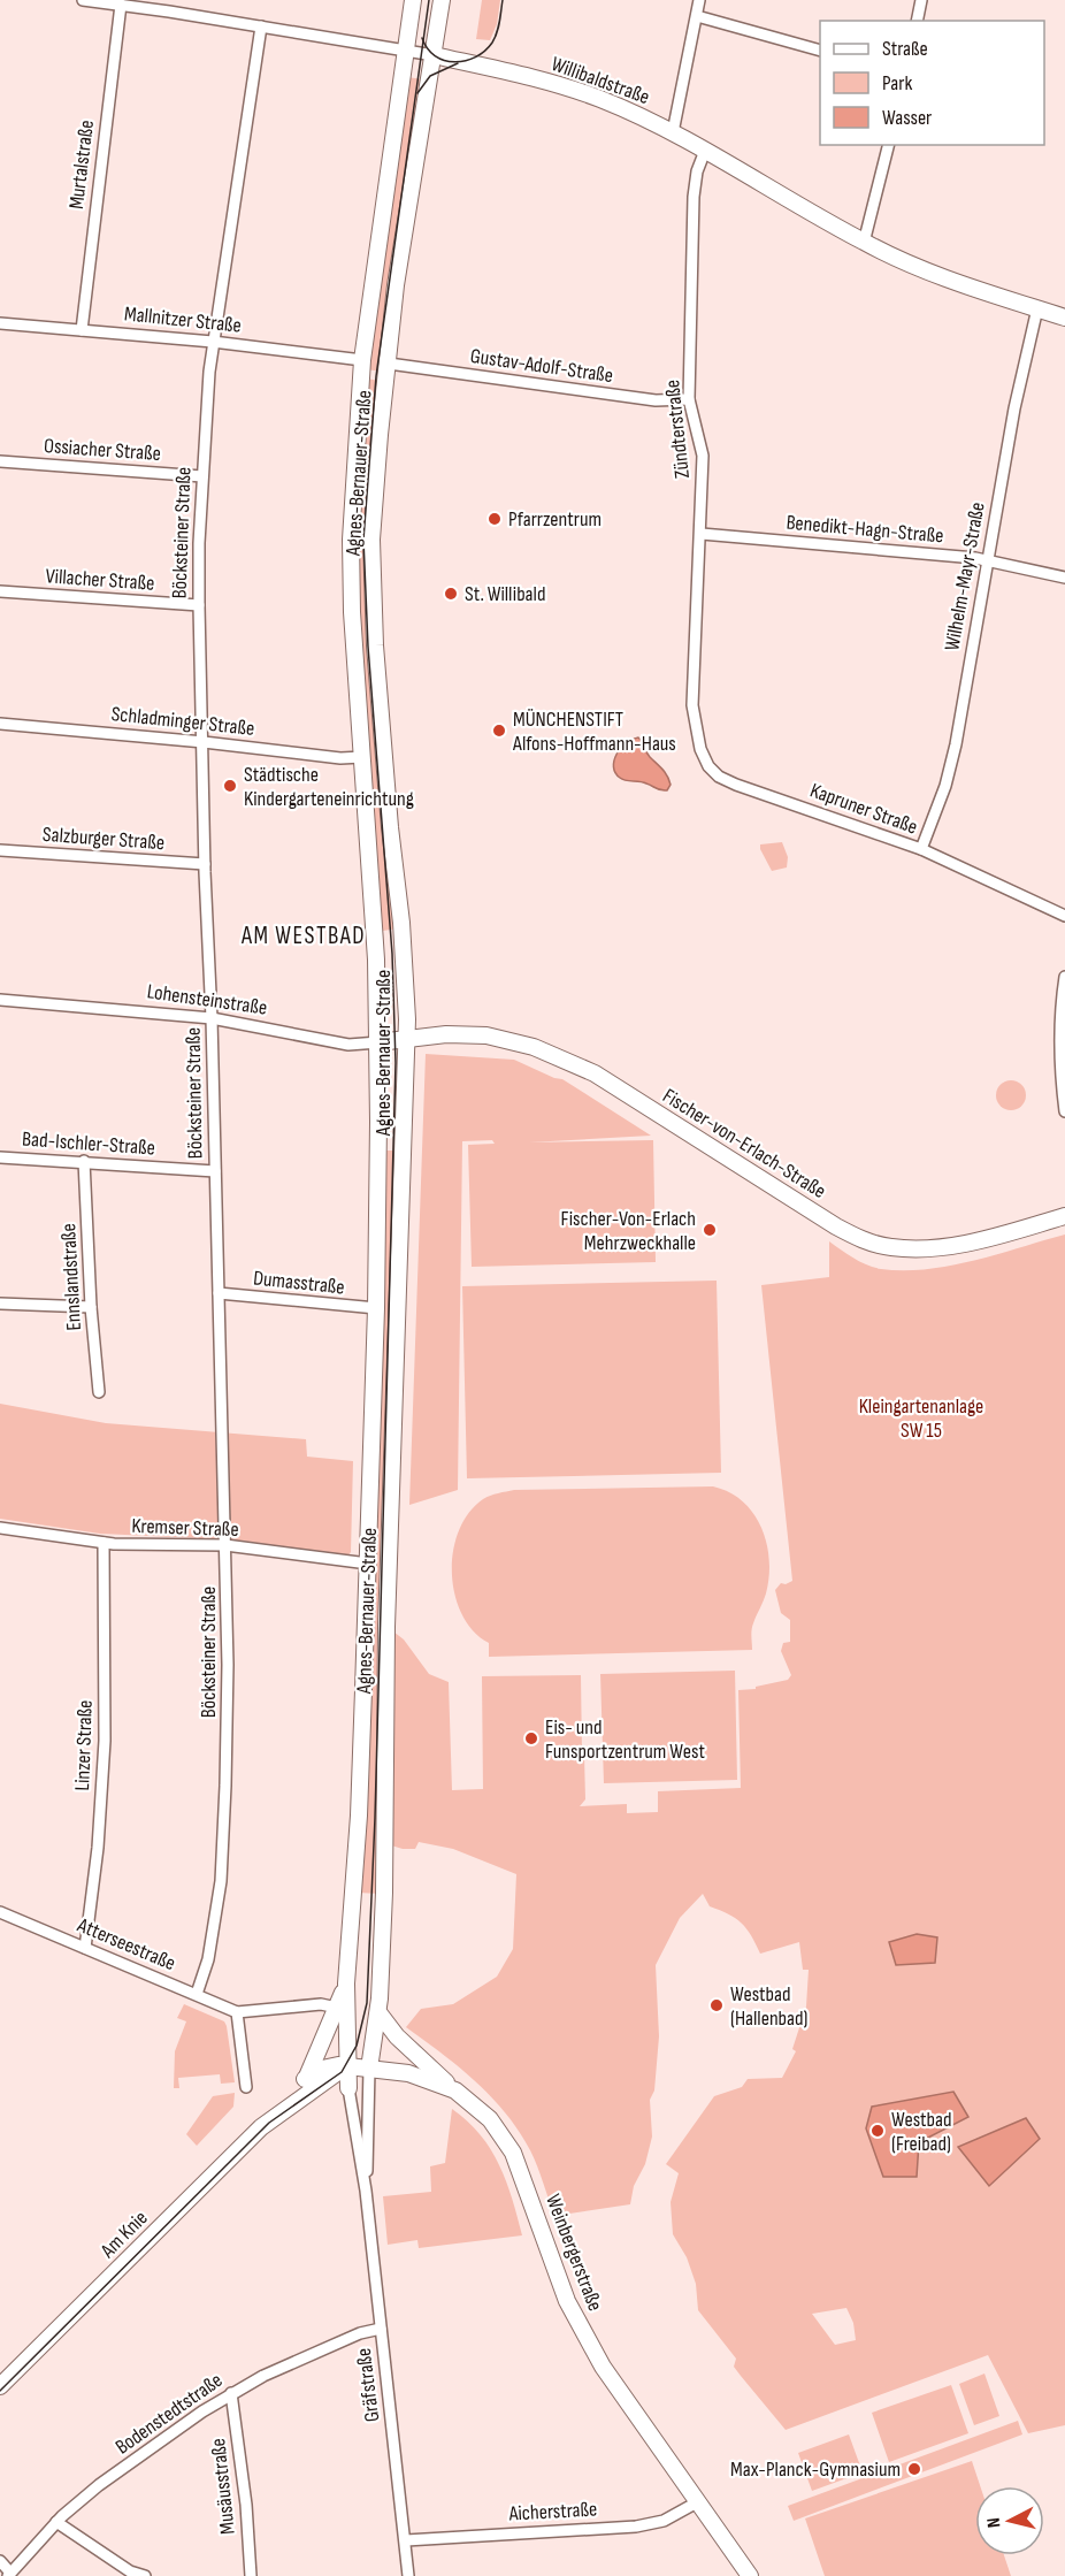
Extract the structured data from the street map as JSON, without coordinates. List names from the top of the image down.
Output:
{
  "streets": {
    "main road": [
      "Willibaldstraße",
      "Agnes-Bernauer-Straße",
      "Lohensteinstraße",
      "Fischer-von-Erlach-Straße",
      "Am Knie",
      "Weinbergerstraße"
    ],
    "street": [
      "Murtalstraße",
      "Mallnitzer Straße",
      "Gustav-Adolf-Straße",
      "Zündterstraße",
      "Ossiacher Straße",
      "Benedikt-Hagn-Straße",
      "Böcksteiner Straße",
      "Wilhelm-Mayr-Straße",
      "Villacher Straße",
      "Schladminger Straße",
      "Kapruner Straße",
      "Salzburger Straße",
      "Bad-Ischler-Straße",
      "Ennslandstraße",
      "Dumasstraße",
      "Kremser Straße",
      "Linzer Straße",
      "Atterseestraße",
      "Gräfstraße",
      "Bodenstedtstraße",
      "Musäusstraße",
      "Aicherstraße"
    ]
  },
  "crossings": [
    ["Willibaldstraße", "Murtalstraße"],
    ["Willibaldstraße", "Zündterstraße"],
    ["Willibaldstraße", "Agnes-Bernauer-Straße"],
    ["Willibaldstraße", "Böcksteiner Straße"],
    ["Willibaldstraße", "Wilhelm-Mayr-Straße"],
    ["Murtalstraße", "Mallnitzer Straße"],
    ["Mallnitzer Straße", "Agnes-Bernauer-Straße"],
    ["Mallnitzer Straße", "Böcksteiner Straße"],
    ["Gustav-Adolf-Straße", "Zündterstraße"],
    ["Gustav-Adolf-Straße", "Agnes-Bernauer-Straße"],
    ["Zündterstraße", "Benedikt-Hagn-Straße"],
    ["Zündterstraße", "Kapruner Straße"],
    ["Ossiacher Straße", "Böcksteiner Straße"],
    ["Agnes-Bernauer-Straße", "Schladminger Straße"],
    ["Agnes-Bernauer-Straße", "Lohensteinstraße"],
    ["Agnes-Bernauer-Straße", "Fischer-von-Erlach-Straße"],
    ["Agnes-Bernauer-Straße", "Dumasstraße"],
    ["Agnes-Bernauer-Straße", "Kremser Straße"],
    ["Agnes-Bernauer-Straße", "Am Knie"],
    ["Agnes-Bernauer-Straße", "Weinbergerstraße"],
    ["Agnes-Bernauer-Straße", "Gräfstraße"],
    ["Benedikt-Hagn-Straße", "Wilhelm-Mayr-Straße"],
    ["Böcksteiner Straße", "Villacher Straße"],
    ["Böcksteiner Straße", "Schladminger Straße"],
    ["Böcksteiner Straße", "Salzburger Straße"],
    ["Böcksteiner Straße", "Lohensteinstraße"],
    ["Böcksteiner Straße", "Bad-Ischler-Straße"],
    ["Böcksteiner Straße", "Dumasstraße"],
    ["Böcksteiner Straße", "Kremser Straße"],
    ["Böcksteiner Straße", "Atterseestraße"],
    ["Wilhelm-Mayr-Straße", "Kapruner Straße"],
    ["Lohensteinstraße", "Fischer-von-Erlach-Straße"],
    ["Bad-Ischler-Straße", "Ennslandstraße"],
    ["Kremser Straße", "Linzer Straße"],
    ["Linzer Straße", "Atterseestraße"],
    ["Am Knie", "Weinbergerstraße"],
    ["Weinbergerstraße", "Gräfstraße"],
    ["Weinbergerstraße", "Aicherstraße"],
    ["Gräfstraße", "Bodenstedtstraße"],
    ["Gräfstraße", "Aicherstraße"],
    ["Bodenstedtstraße", "Musäusstraße"]
  ],
  "districts": ["AM WESTBAD"],
  "parks": ["Kleingartenanlage SW 15"],
  "places": [
    "Pfarrzentrum",
    "St. Willibald",
    "MÜNCHENSTIFT Alfons-Hoffmann-Haus",
    "Städtische Kindergarteneinrichtung",
    "Fischer-Von-Erlach Mehrzweckhalle",
    "Eis- und Funsportzentrum West",
    "Westbad (Hallenbad)",
    "Westbad (Freibad)",
    "Max-Planck-Gymnasium"
  ],
  "legend": ["Straße", "Park", "Wasser"],
  "north": "left"
}
